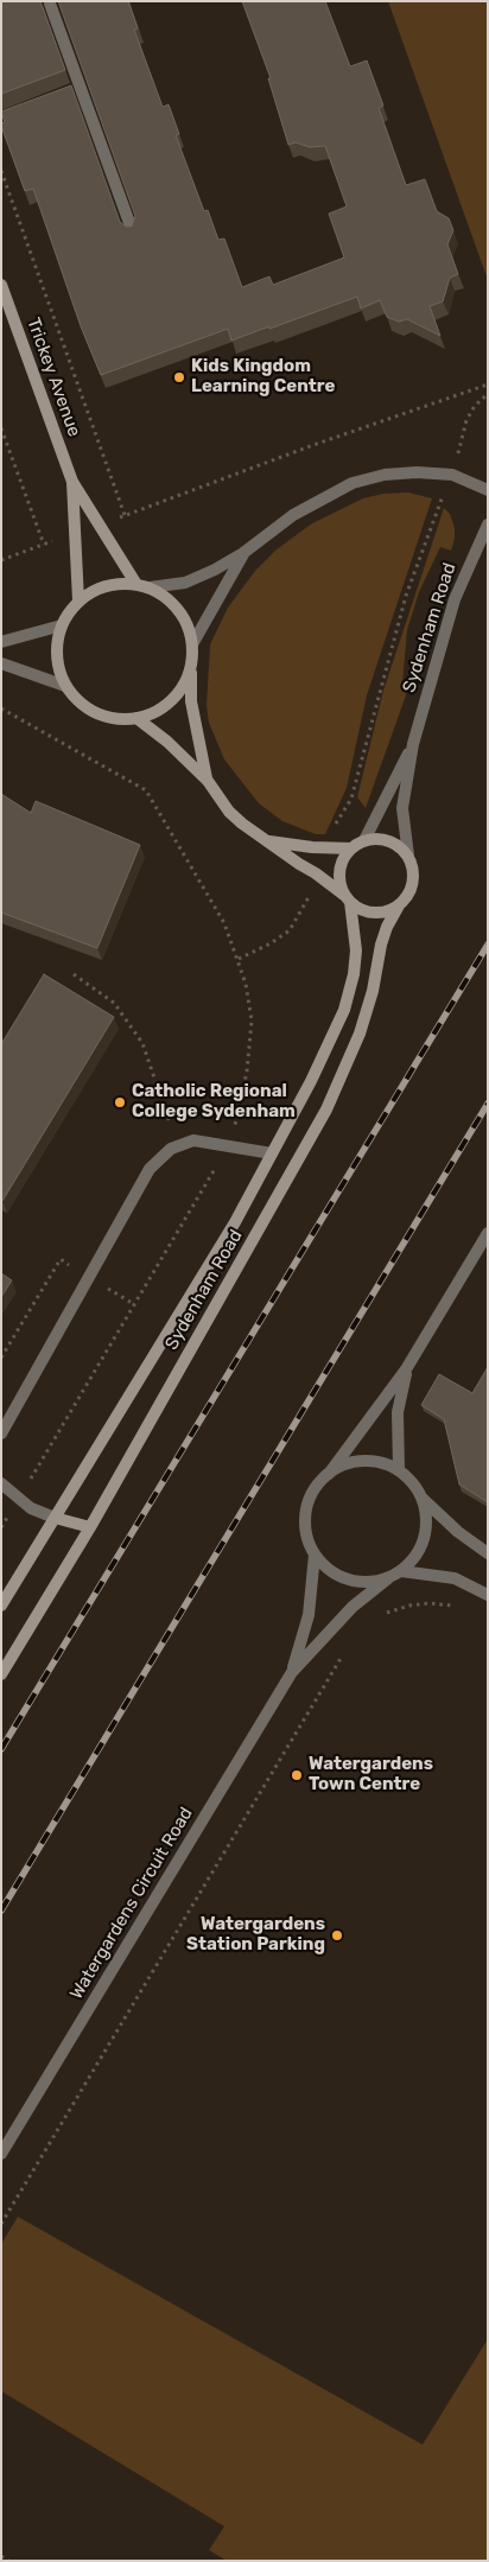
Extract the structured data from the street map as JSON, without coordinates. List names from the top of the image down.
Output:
{
  "streets": {
    "street": ["Trickey Avenue", "Sydenham Road", "Watergardens Circuit Road"]
  },
  "places": [
    "Kids Kingdom Learning Centre",
    "Catholic Regional College Sydenham",
    "Watergardens Town Centre",
    "Watergardens Station Parking"
  ]
}
